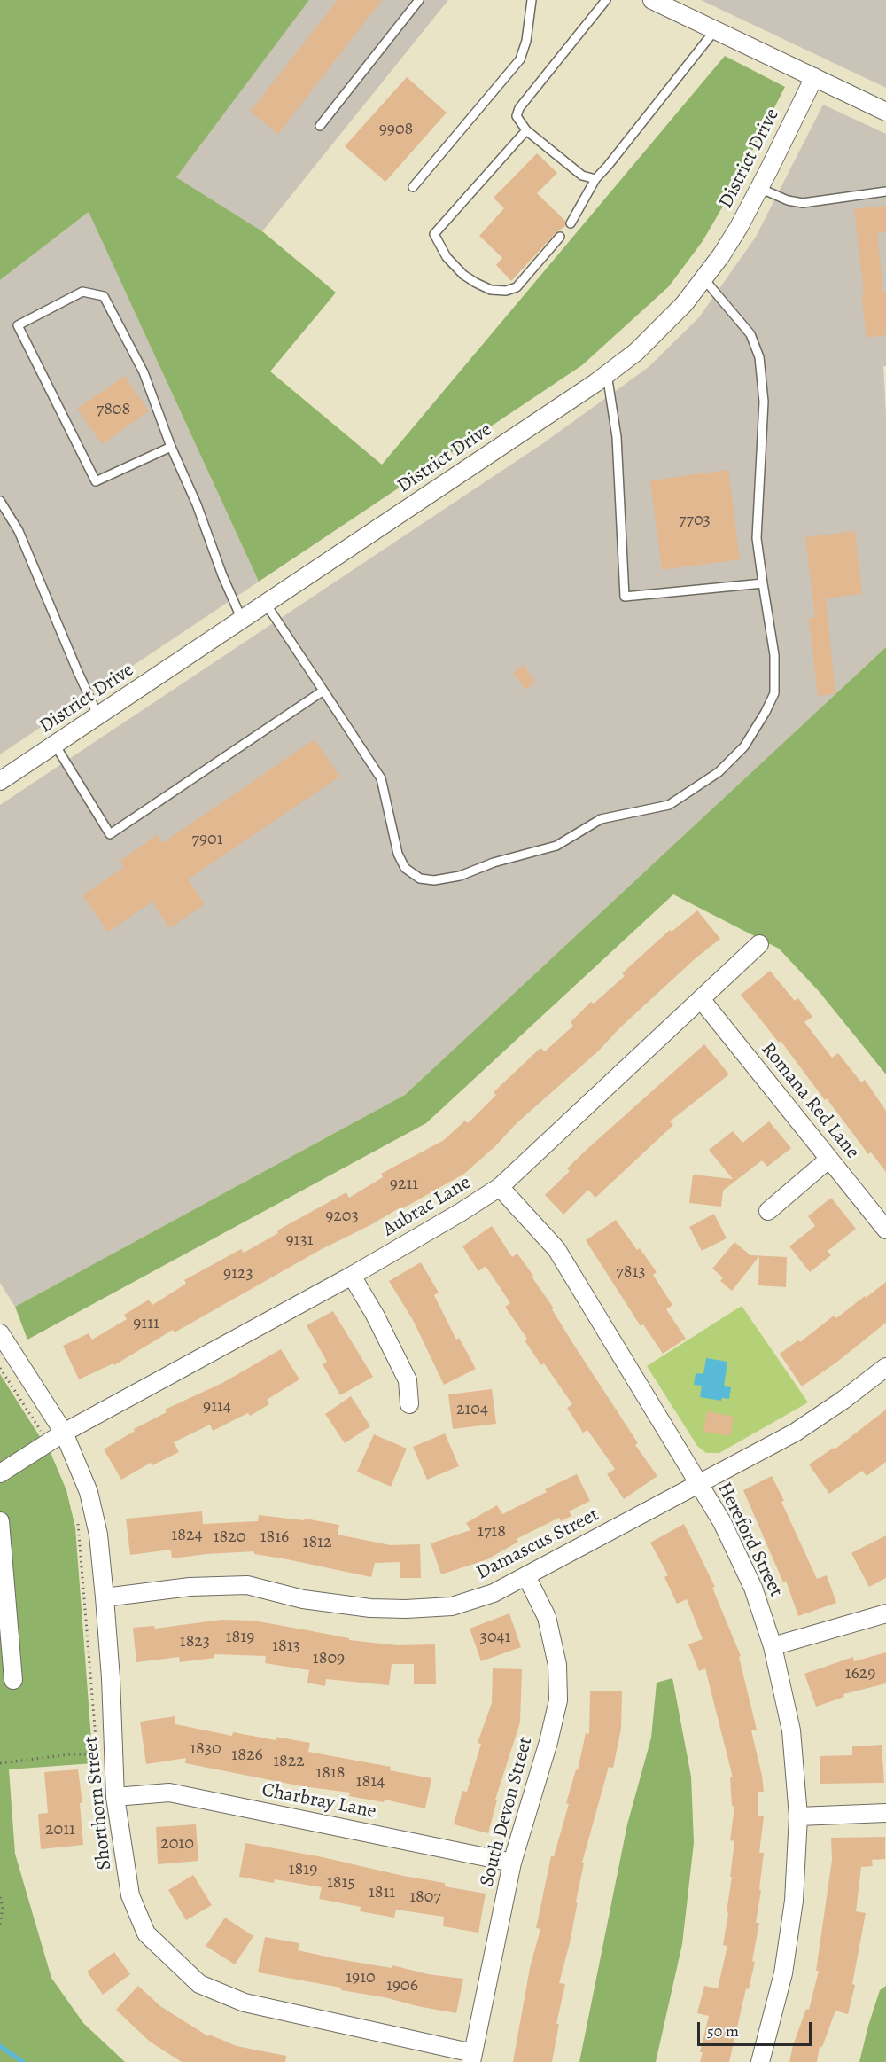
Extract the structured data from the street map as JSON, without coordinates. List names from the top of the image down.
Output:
{
  "streets": {
    "street": [
      "District Drive",
      "Romana Red Lane",
      "Aubrac Lane",
      "Hereford Street",
      "Damascus Street",
      "Charbray Lane",
      "Shorthorn Street",
      "South Devon Street"
    ]
  },
  "crossings": [
    ["Romana Red Lane", "Aubrac Lane"],
    ["Aubrac Lane", "Hereford Street"],
    ["Aubrac Lane", "Shorthorn Street"],
    ["Hereford Street", "Damascus Street"],
    ["Damascus Street", "Shorthorn Street"],
    ["Damascus Street", "South Devon Street"],
    ["Charbray Lane", "Shorthorn Street"],
    ["Charbray Lane", "South Devon Street"],
    ["Shorthorn Street", "South Devon Street"]
  ],
  "house_numbers": [
    "9908",
    "7808",
    "7703",
    "7901",
    "9211",
    "9203",
    "9131",
    "7813",
    "9123",
    "9111",
    "9114",
    "2104",
    "1718",
    "1824",
    "1820",
    "1816",
    "1812",
    "1819",
    "3041",
    "1823",
    "1813",
    "1809",
    "1629",
    "1830",
    "1826",
    "1822",
    "1818",
    "1814",
    "2011",
    "2010",
    "1819",
    "1815",
    "1811",
    "1807",
    "1910",
    "1906"
  ],
  "scale_bar": "50 m"
}
